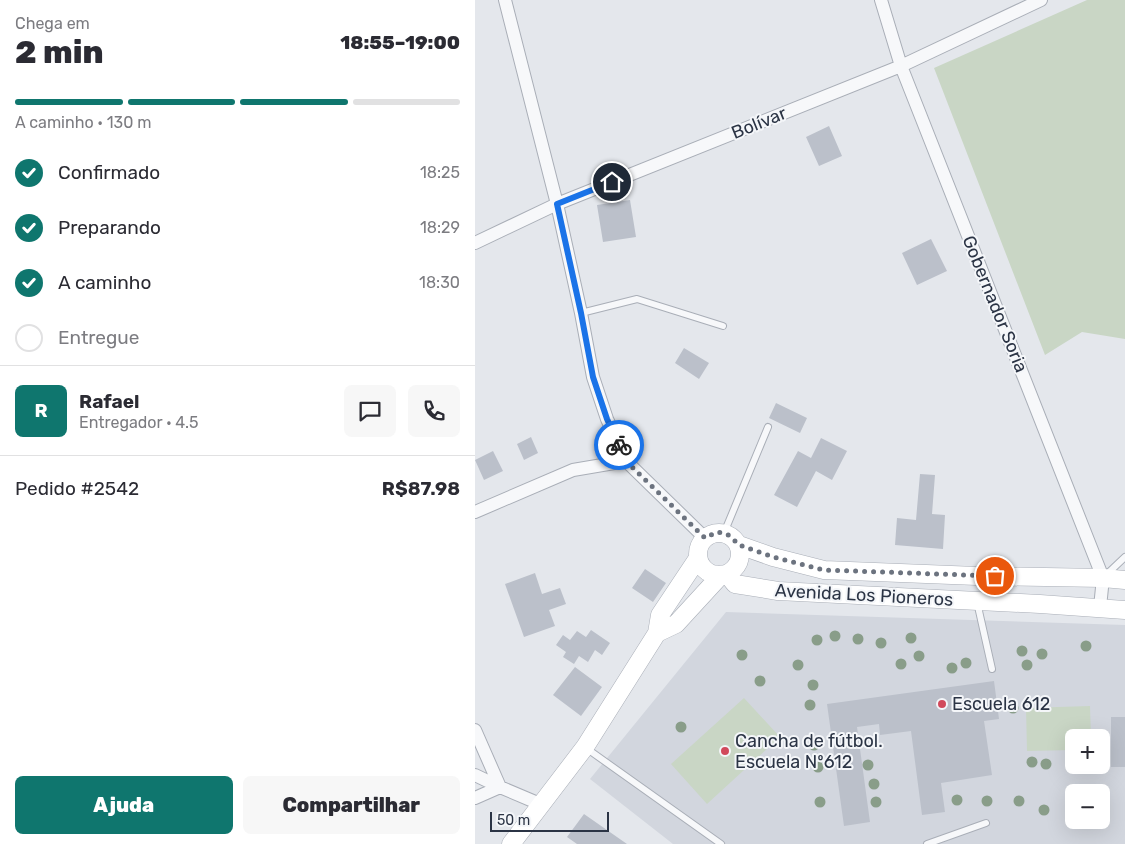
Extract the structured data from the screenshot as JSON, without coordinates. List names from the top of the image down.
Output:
{
  "streets": {
    "main road": ["Avenida Los Pioneros"],
    "street": ["Bolívar", "Gobernador Soria"]
  },
  "crossings": [
    ["Bolívar", "Gobernador Soria"],
    ["Gobernador Soria", "Avenida Los Pioneros"]
  ],
  "places": ["Escuela 612", "Cancha de fútbol. Escuela Nº612"],
  "scale_bar": "50 m",
  "page": {
    "heading": ["2 min", "Chega em", "18:55–19:00"],
    "panel": [
      "Rafael",
      "Entregador · 4.5",
      "Pedido #2542",
      "R$87.98"
    ],
    "bar": "A caminho · 130 m",
    "list": [
      ["Confirmado", "18:25"],
      ["Preparando", "18:29"],
      ["A caminho", "18:30"],
      "Entregue"
    ],
    "round": "R",
    "map_buttons": ["+", "−"],
    "buttons": ["Ajuda", "Compartilhar"],
    "scale": "50 m"
  }
}
